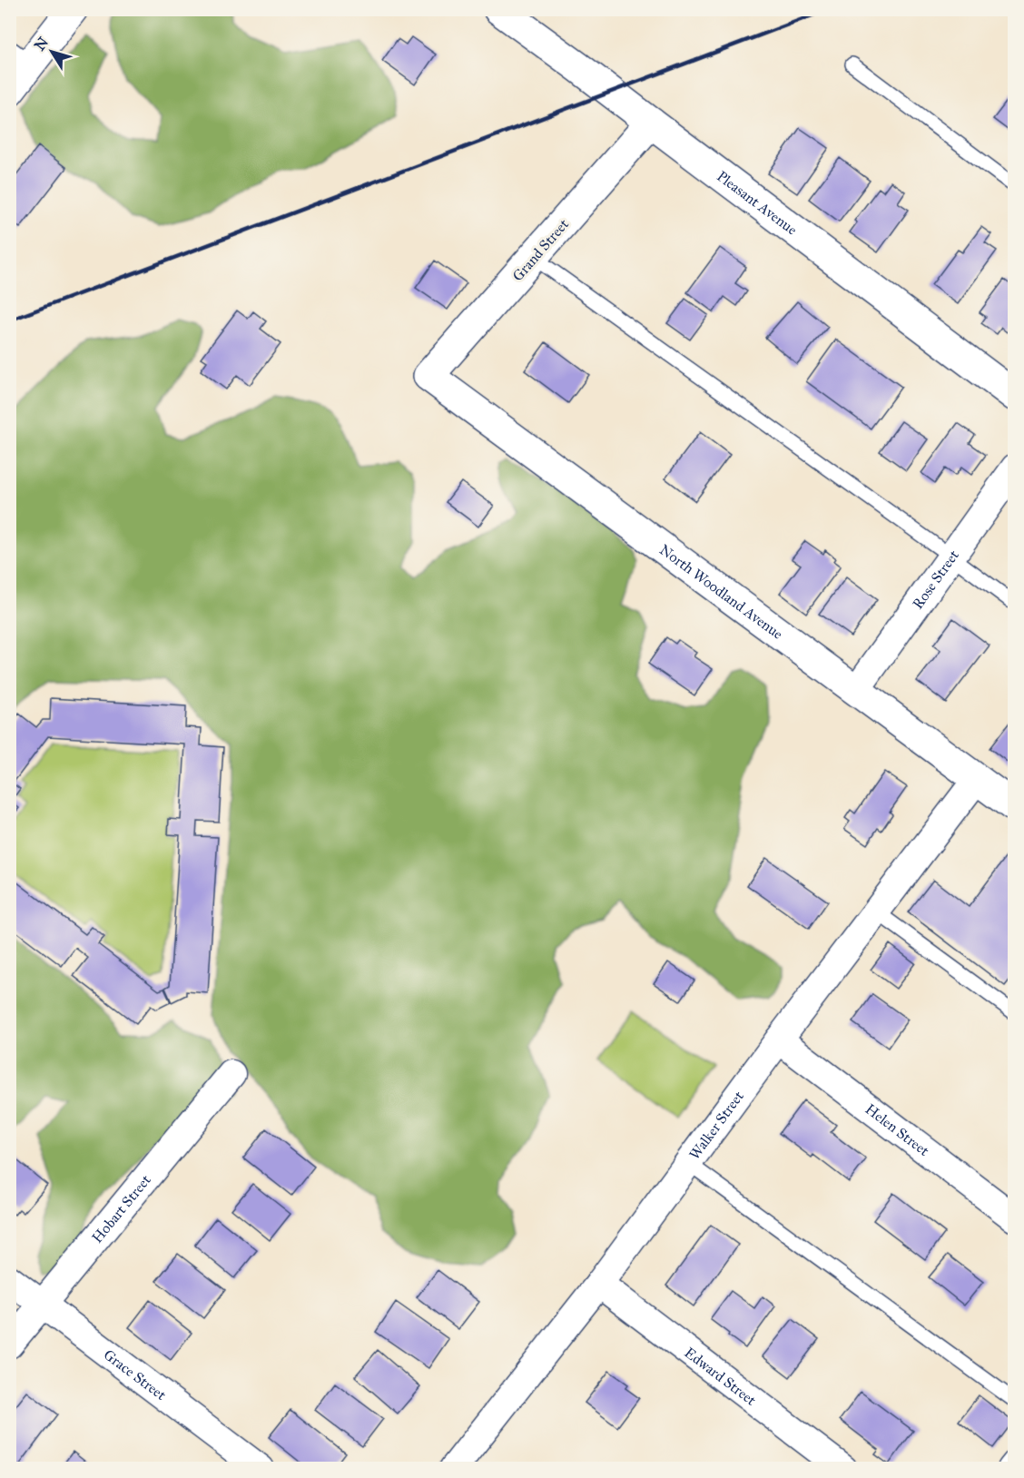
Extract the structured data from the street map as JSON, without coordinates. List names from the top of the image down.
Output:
{
  "streets": {
    "street": [
      "Pleasant Avenue",
      "Grand Street",
      "Rose Street",
      "North Woodland Avenue",
      "Walker Street",
      "Helen Street",
      "Hobart Street",
      "Grace Street",
      "Edward Street"
    ]
  },
  "crossings": [
    ["Pleasant Avenue", "Grand Street"],
    ["Grand Street", "North Woodland Avenue"],
    ["Rose Street", "North Woodland Avenue"],
    ["North Woodland Avenue", "Walker Street"],
    ["Walker Street", "Helen Street"],
    ["Walker Street", "Edward Street"],
    ["Hobart Street", "Grace Street"]
  ],
  "north": "top left"
}
